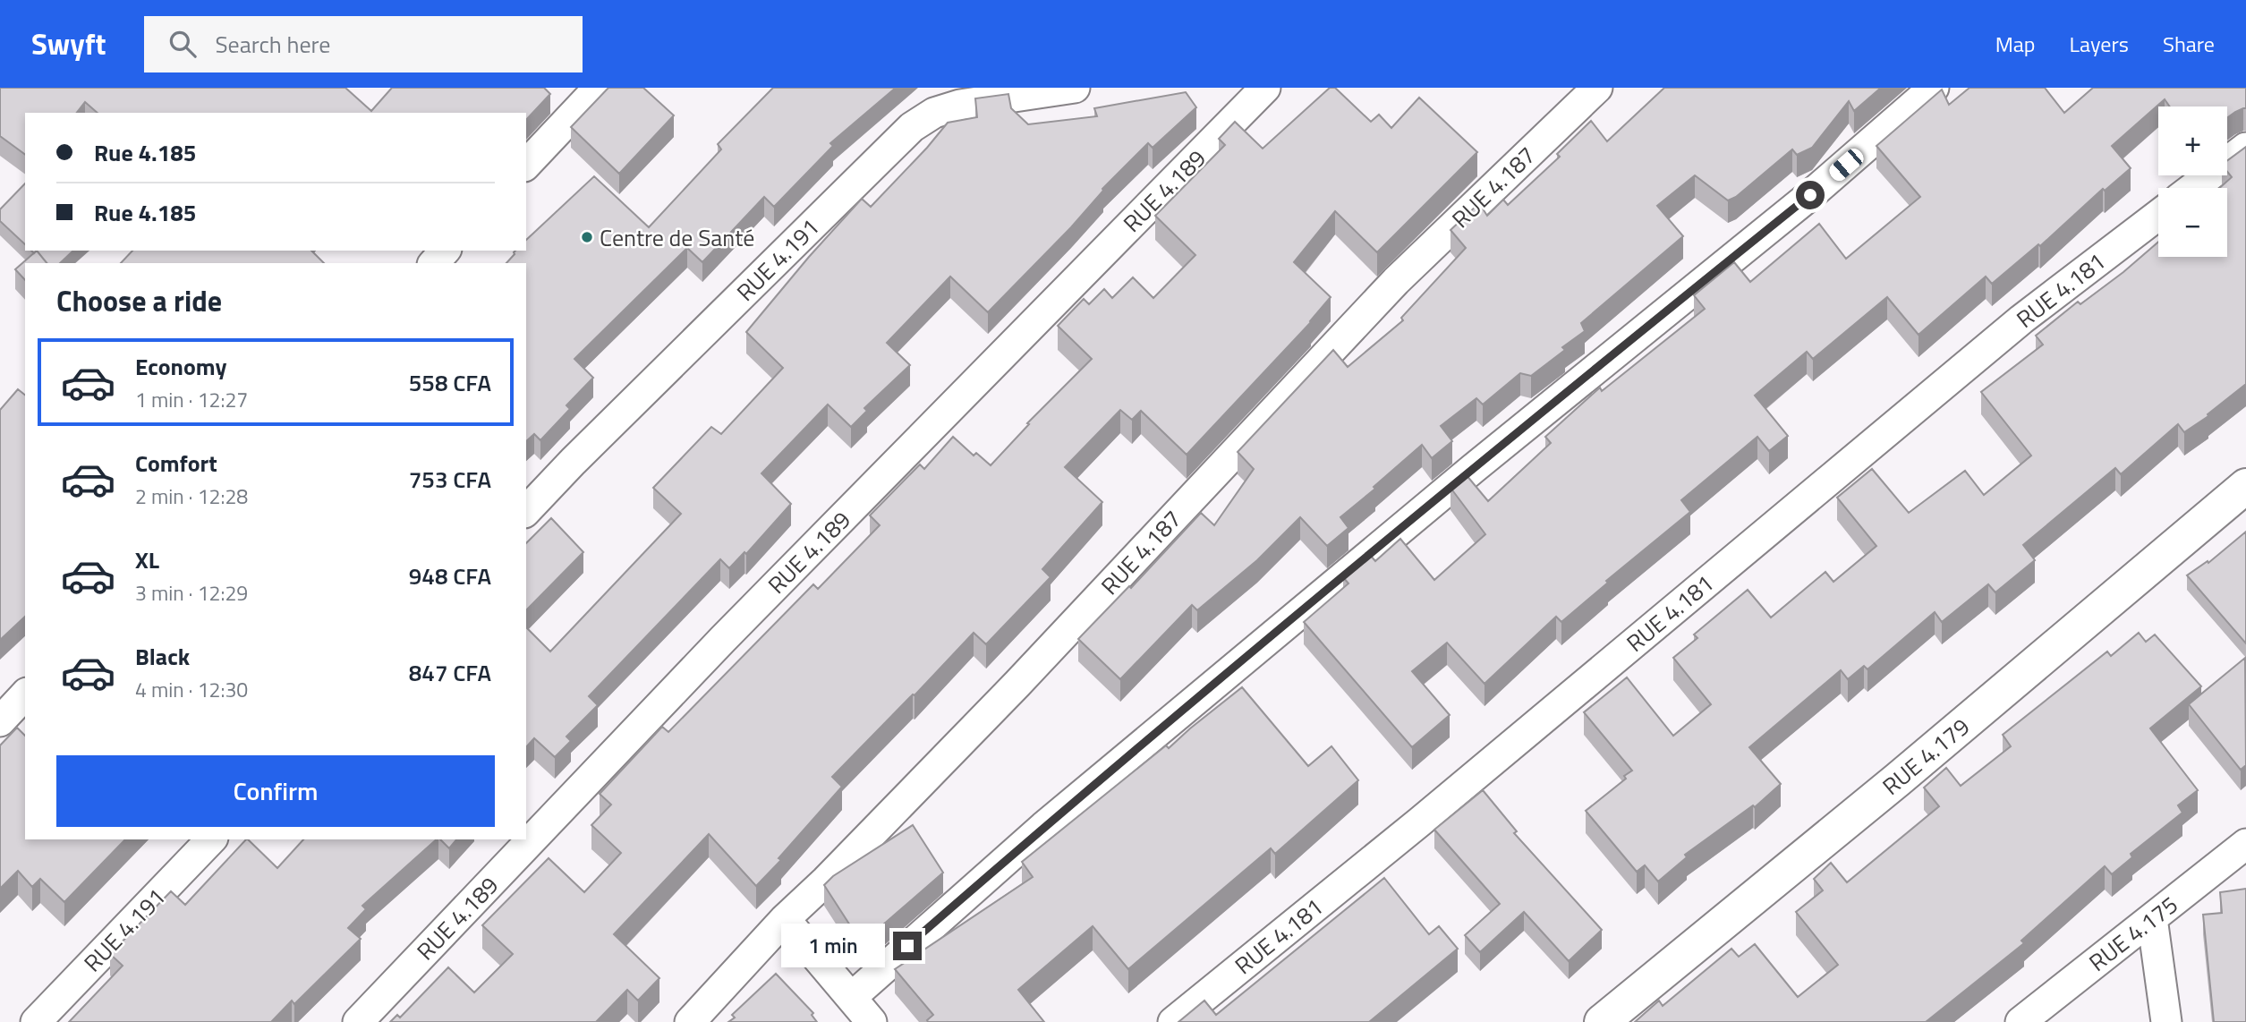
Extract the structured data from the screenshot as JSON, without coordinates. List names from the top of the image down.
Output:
{
  "streets": {
    "street": [
      "RUE 4.187",
      "RUE 4.189",
      "RUE 4.191",
      "RUE 4.181",
      "RUE 4.179",
      "RUE 4.175"
    ]
  },
  "places": ["Centre de Santé"],
  "page": {
    "header": "Swyft",
    "search": "Search here",
    "nav": ["Map", "Layers", "Share"],
    "map_buttons": ["+", "−"],
    "banner": ["Rue 4.185", "Rue 4.185"],
    "heading": "Choose a ride",
    "list": [
      {
        "name": "Economy",
        "note": "1 min · 12:27",
        "value": "558 CFA"
      },
      {
        "name": "Comfort",
        "note": "2 min · 12:28",
        "value": "753 CFA"
      },
      {
        "name": "XL",
        "note": "3 min · 12:29",
        "value": "948 CFA"
      },
      {
        "name": "Black",
        "note": "4 min · 12:30",
        "value": "847 CFA"
      }
    ],
    "buttons": "Confirm",
    "bubble": "1 min"
  }
}
